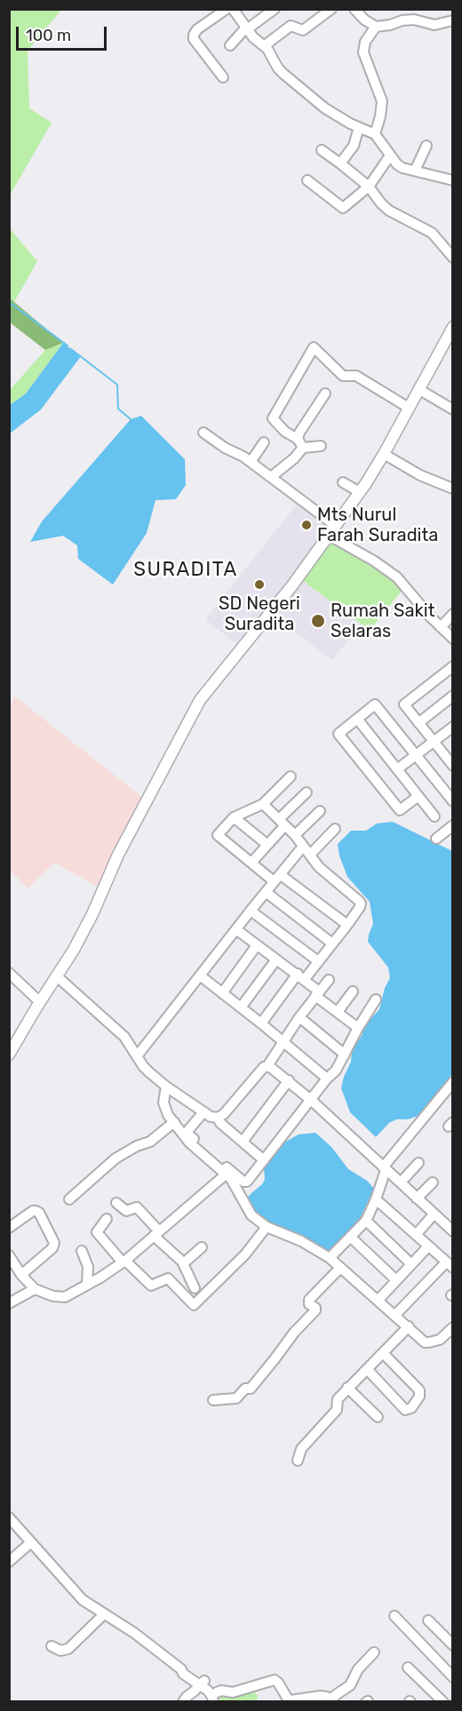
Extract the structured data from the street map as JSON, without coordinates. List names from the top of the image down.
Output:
{
  "districts": ["SURADITA"],
  "places": ["Mts Nurul Farah Suradita", "SD Negeri Suradita", "Rumah Sakit Selaras"],
  "scale_bar": "100 m"
}
